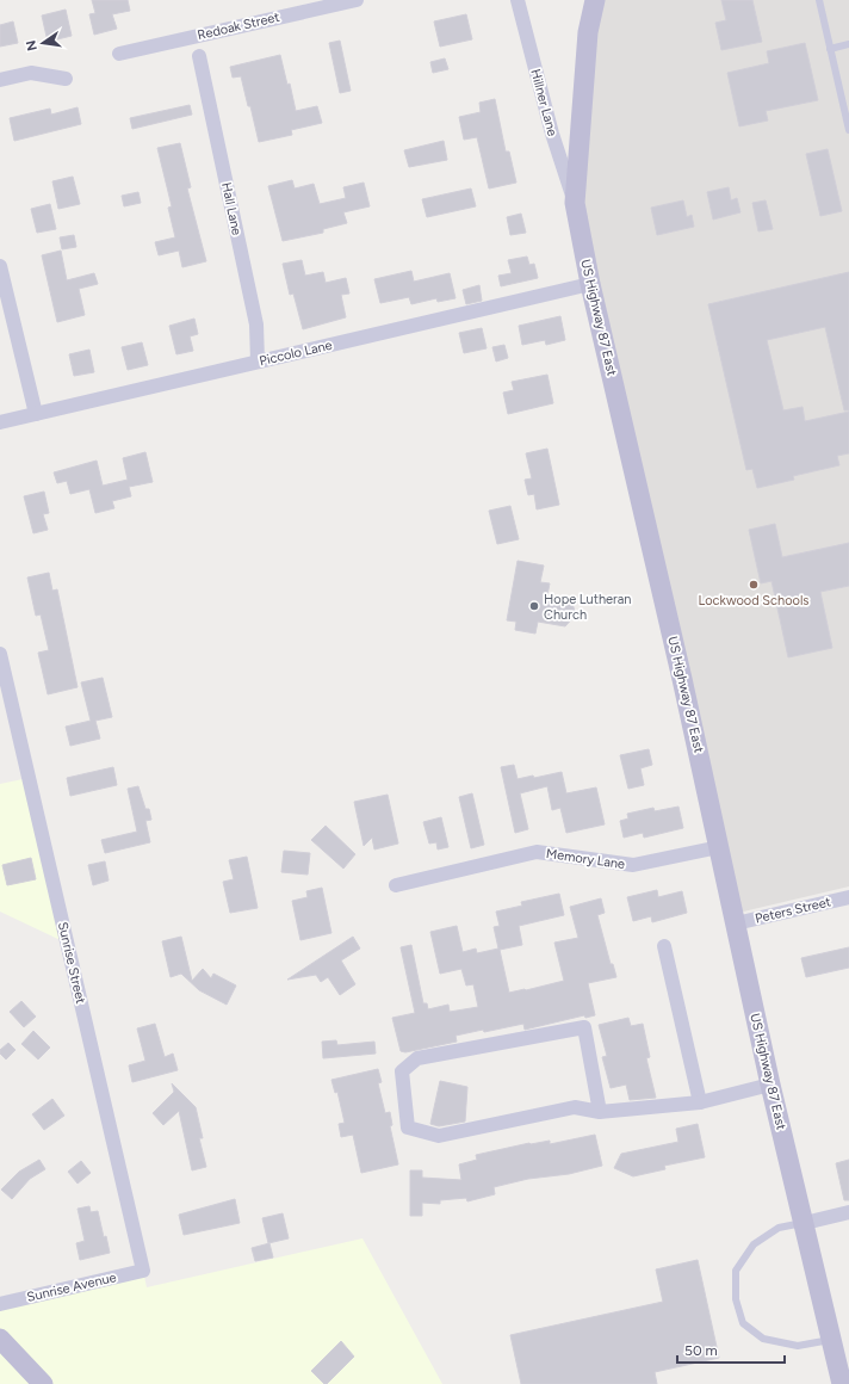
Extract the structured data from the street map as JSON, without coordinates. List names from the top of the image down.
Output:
{
  "streets": {
    "street": [
      "Redoak Street",
      "Hillner Lane",
      "Hall Lane",
      "US Highway 87 East",
      "Piccolo Lane",
      "Memory Lane",
      "Peters Street",
      "Sunrise Street",
      "Sunrise Avenue"
    ]
  },
  "crossings": [
    ["Hillner Lane", "US Highway 87 East"],
    ["Hall Lane", "Piccolo Lane"],
    ["US Highway 87 East", "Piccolo Lane"],
    ["US Highway 87 East", "Memory Lane"],
    ["US Highway 87 East", "Peters Street"],
    ["Sunrise Street", "Sunrise Avenue"]
  ],
  "places": ["Lockwood Schools", "Hope Lutheran Church"],
  "scale_bar": "50 m",
  "north": "left"
}
